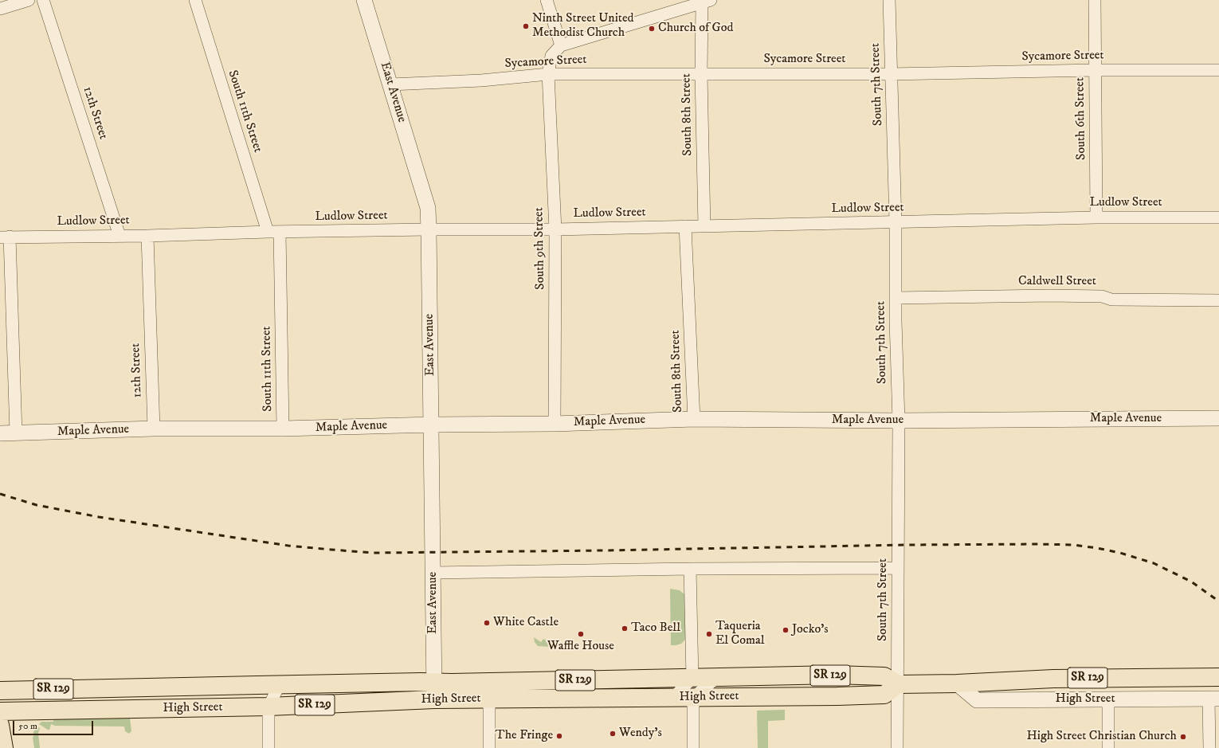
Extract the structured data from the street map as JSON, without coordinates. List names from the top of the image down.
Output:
{
  "streets": {
    "highway": ["SR 129", "High Street"],
    "street": [
      "Sycamore Street",
      "South 7th Street",
      "East Avenue",
      "South 11th Street",
      "12th Street",
      "South 8th Street",
      "South 6th Street",
      "Ludlow Street",
      "South 9th Street",
      "Caldwell Street",
      "Maple Avenue"
    ]
  },
  "crossings": [
    ["Sycamore Street", "South 7th Street"],
    ["Sycamore Street", "East Avenue"],
    ["Sycamore Street", "South 8th Street"],
    ["Sycamore Street", "South 6th Street"],
    ["Sycamore Street", "South 9th Street"],
    ["South 7th Street", "Ludlow Street"],
    ["South 7th Street", "Caldwell Street"],
    ["South 7th Street", "Maple Avenue"],
    ["South 7th Street", "High Street"],
    ["East Avenue", "Ludlow Street"],
    ["East Avenue", "Maple Avenue"],
    ["East Avenue", "High Street"],
    ["South 11th Street", "Ludlow Street"],
    ["South 11th Street", "Maple Avenue"],
    ["12th Street", "Ludlow Street"],
    ["12th Street", "Maple Avenue"],
    ["South 8th Street", "Ludlow Street"],
    ["South 8th Street", "Maple Avenue"],
    ["South 6th Street", "Ludlow Street"],
    ["Ludlow Street", "South 9th Street"],
    ["South 9th Street", "Maple Avenue"]
  ],
  "places": [
    "Ninth Street United Methodist Church",
    "Church of God",
    "White Castle",
    "Taco Bell",
    "Jocko's",
    "Waffle House",
    "Taqueria El Comal",
    "Wendy's",
    "The Fringe",
    "High Street Christian Church"
  ],
  "scale_bar": "50 m"
}
